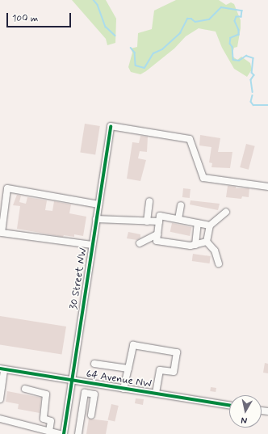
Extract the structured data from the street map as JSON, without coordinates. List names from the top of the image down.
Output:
{
  "streets": {
    "street": ["30 Street NW", "64 Avenue NW"]
  },
  "crossings": [
    ["30 Street NW", "64 Avenue NW"]
  ],
  "scale_bar": "100 m",
  "north": "bottom"
}
